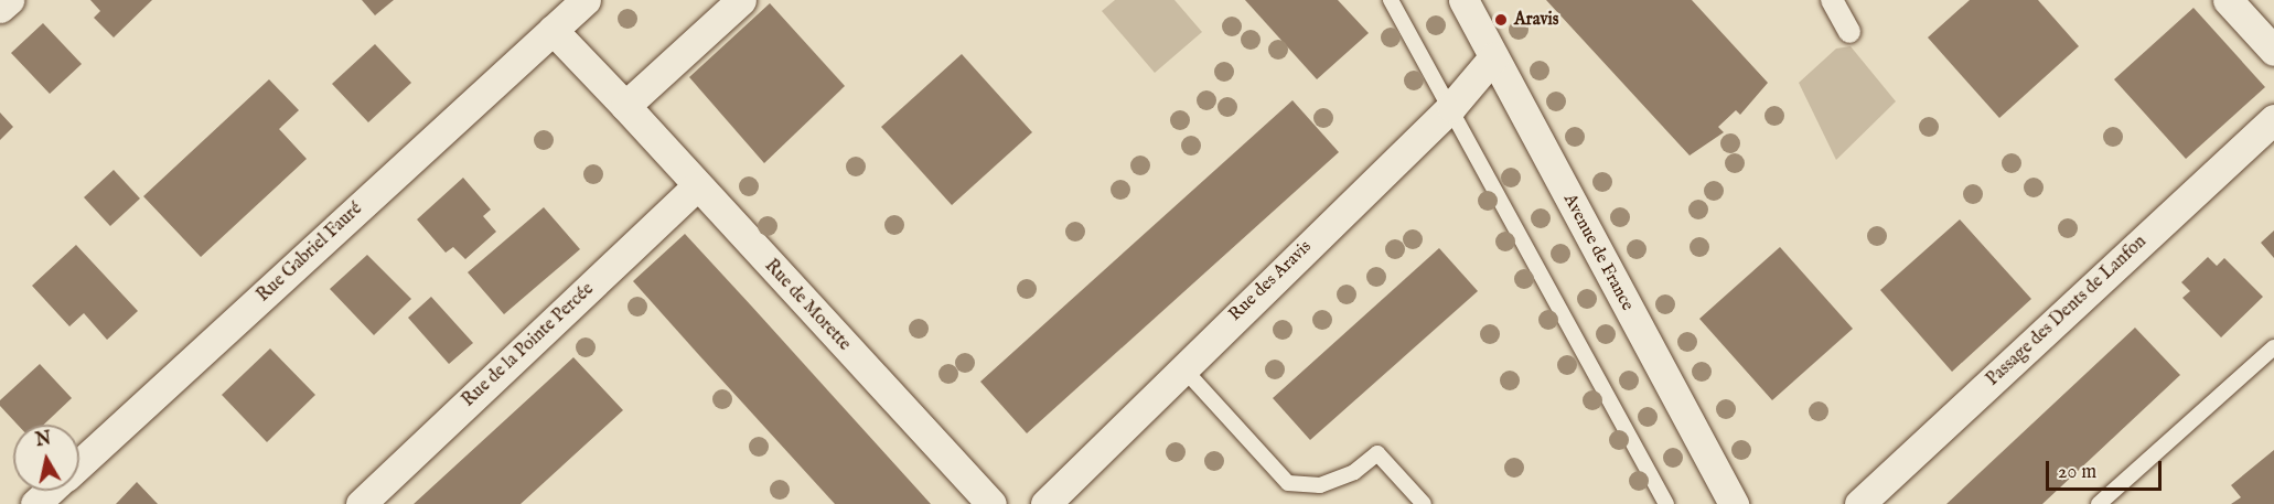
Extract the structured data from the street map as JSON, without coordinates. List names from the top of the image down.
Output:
{
  "streets": {
    "street": [
      "Rue Gabriel Fauré",
      "Avenue de France",
      "Rue des Aravis",
      "Rue de Morette",
      "Passage des Dents de Lanfon",
      "Rue de la Pointe Percée"
    ]
  },
  "crossings": [
    ["Rue Gabriel Fauré", "Rue de Morette"],
    ["Avenue de France", "Rue des Aravis"],
    ["Rue de Morette", "Rue de la Pointe Percée"]
  ],
  "places": ["Aravis"],
  "scale_bar": "20 m",
  "north": "top"
}
